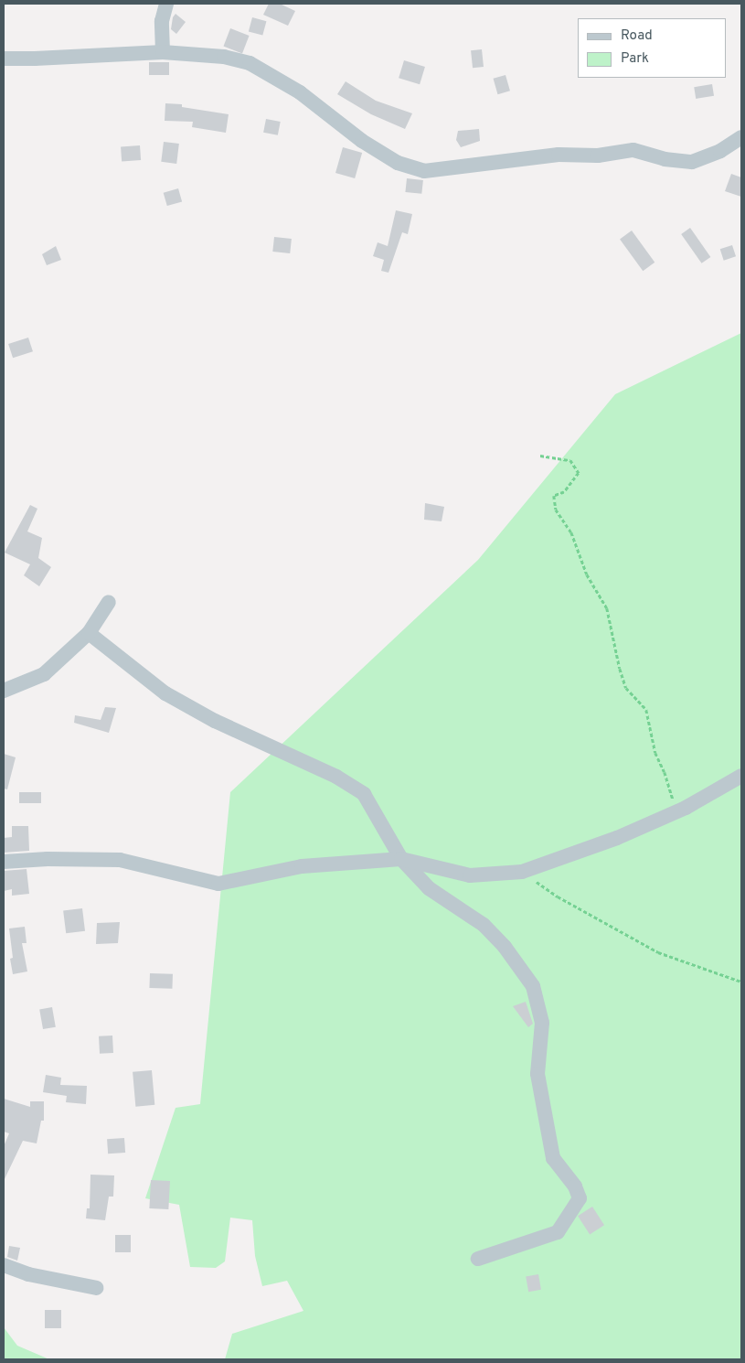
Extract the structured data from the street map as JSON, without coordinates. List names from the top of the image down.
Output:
{
  "legend": ["Road", "Park"]
}
